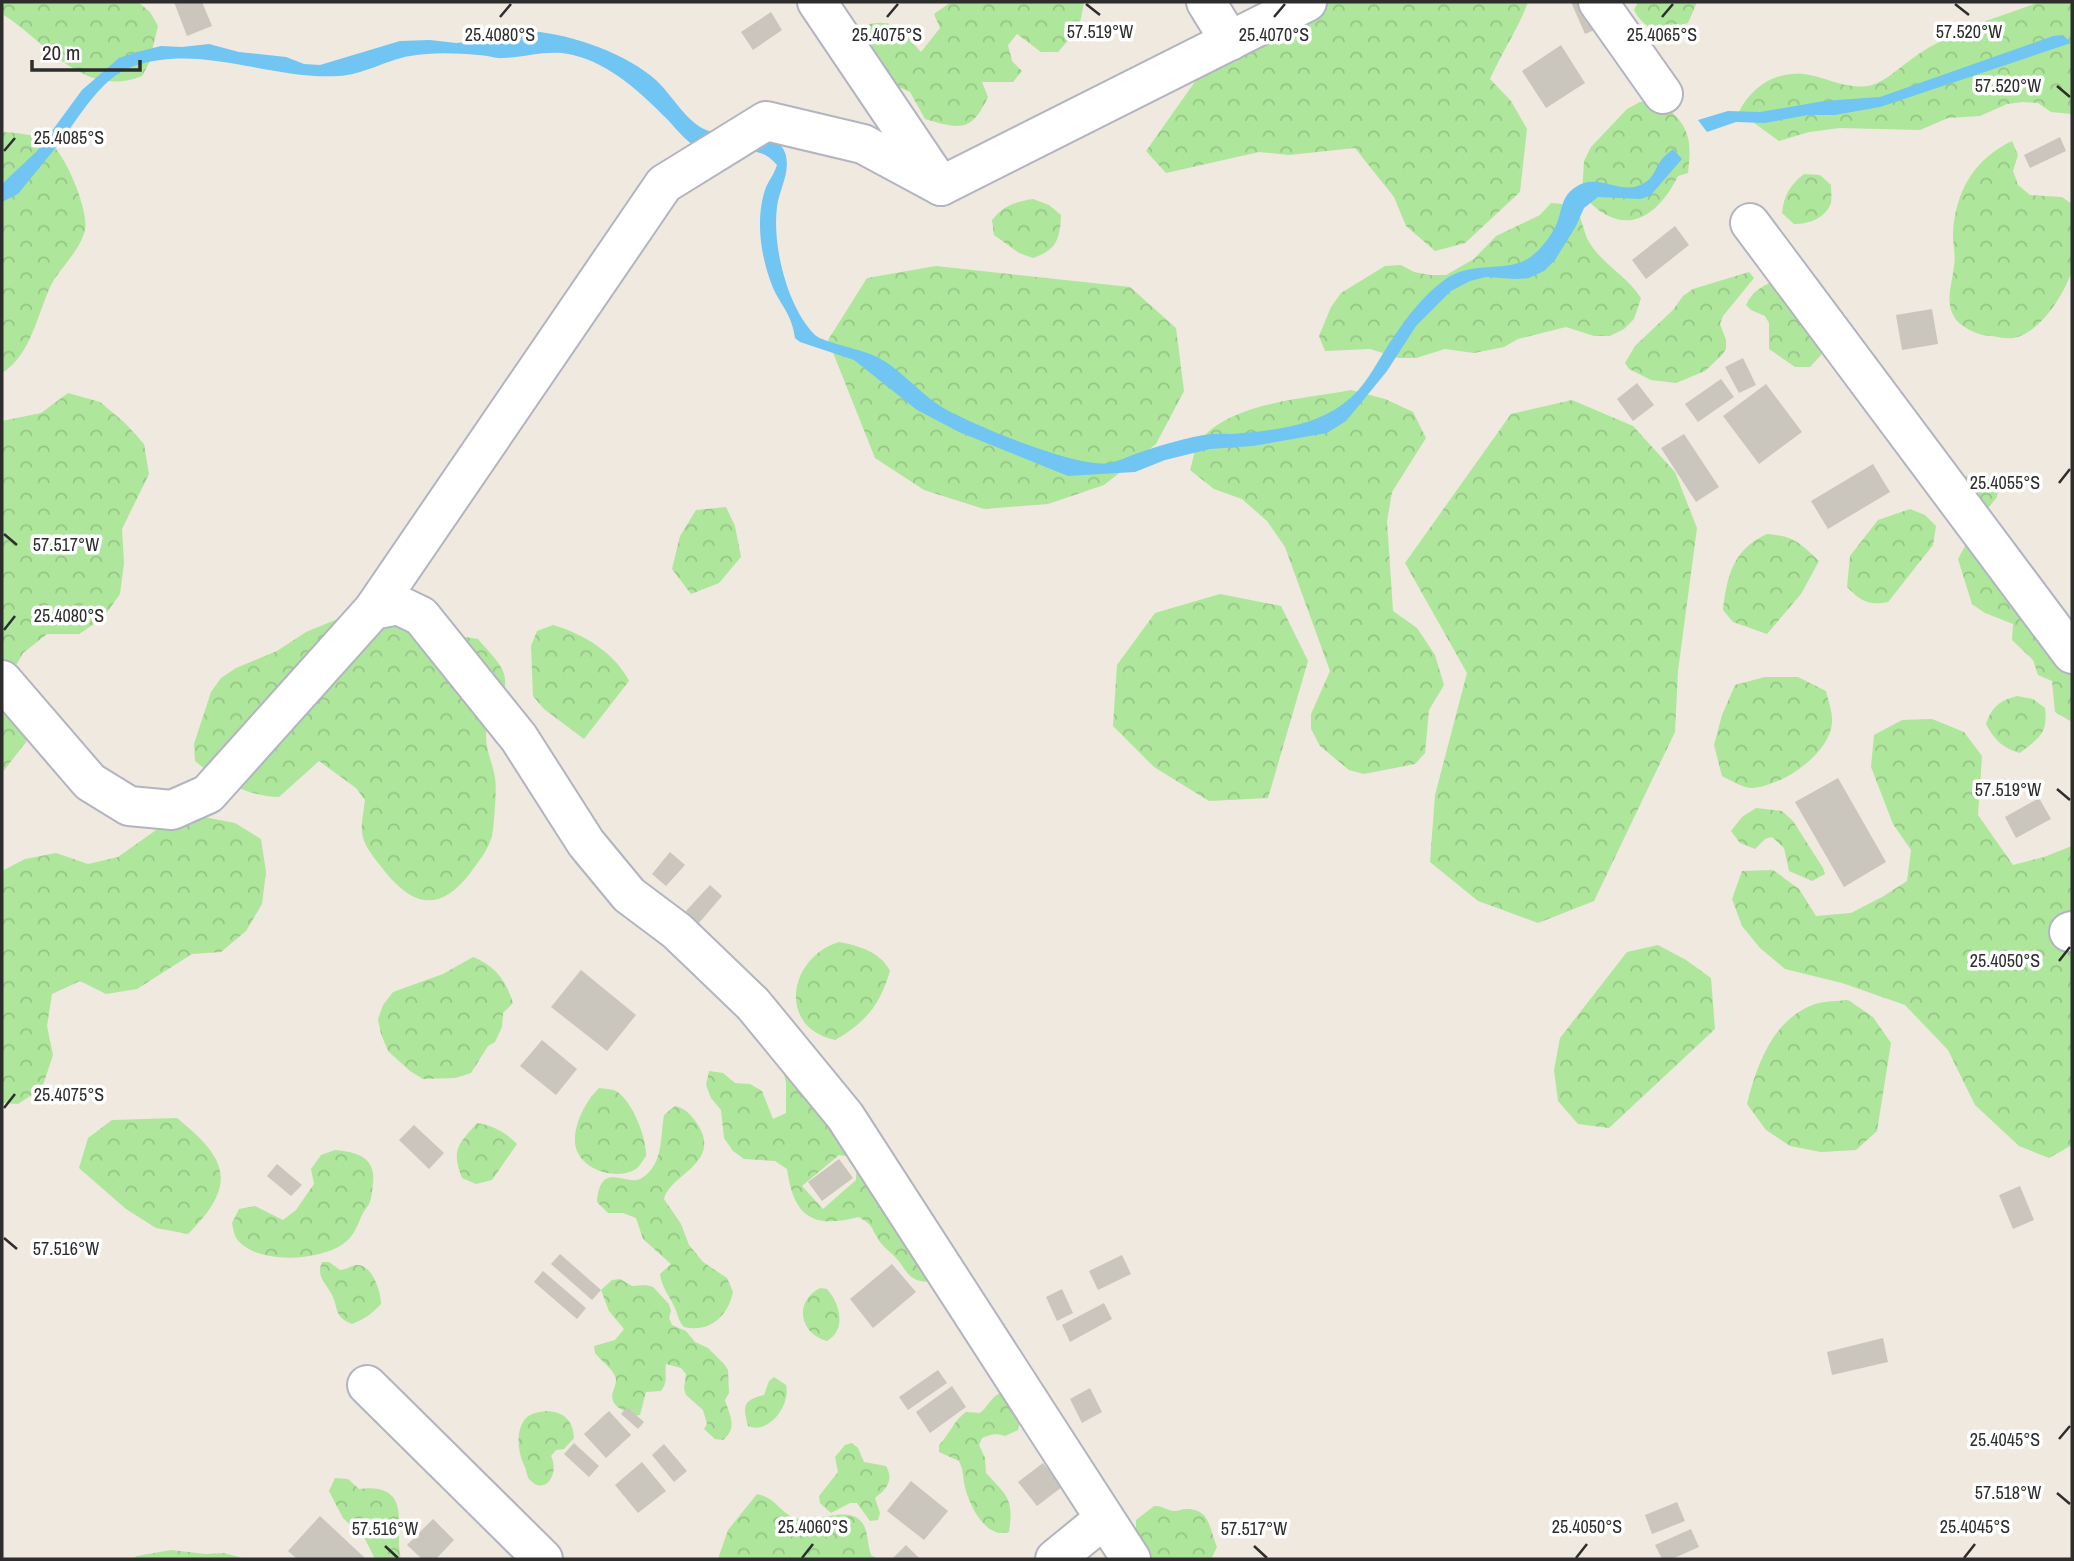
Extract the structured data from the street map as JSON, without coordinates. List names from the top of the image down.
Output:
{
  "scale_bar": "20 m",
  "coordinates": [
    "57.519°W",
    "57.520°W",
    "25.4080°S",
    "25.4075°S",
    "25.4070°S",
    "25.4065°S",
    "25.4085°S",
    "25.4055°S",
    "57.517°W",
    "25.4050°S",
    "57.516°W",
    "25.4045°S",
    "57.518°W",
    "25.4060°S"
  ]
}
